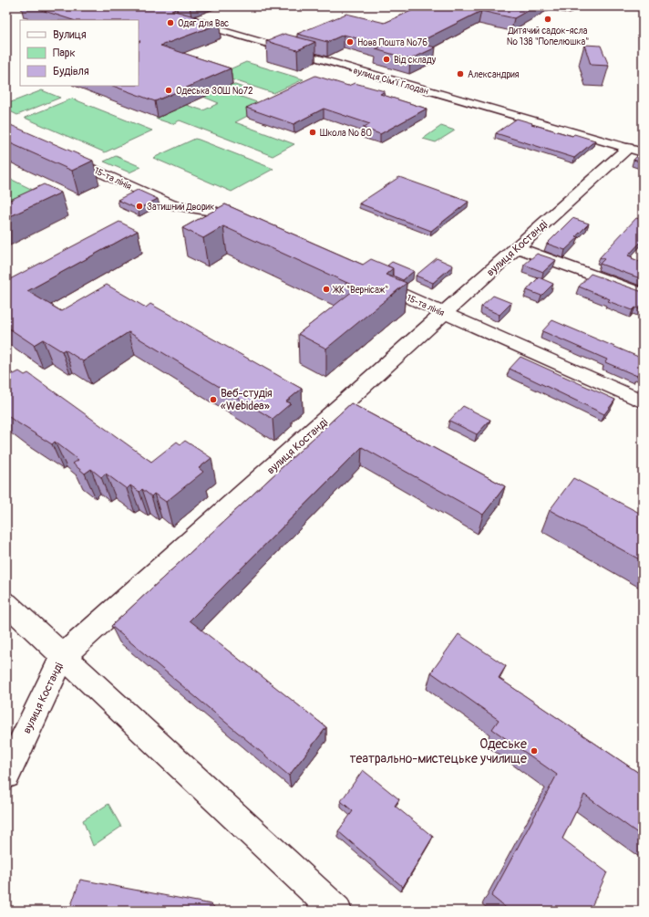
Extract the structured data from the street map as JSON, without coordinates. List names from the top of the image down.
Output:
{
  "streets": {
    "street": ["вулиця Сім'ї Глодан", "15-та лінія", "вулиця Костанді"]
  },
  "crossings": [
    ["вулиця Сім'ї Глодан", "вулиця Костанді"],
    ["15-та лінія", "вулиця Костанді"]
  ],
  "places": [
    "Дитячий садок-ясла № 138 \"Попелюшка\"",
    "Одяг для Вас",
    "Нова Пошта №76",
    "Від складу",
    "Александрия",
    "Одеська ЗОШ №72",
    "Школа № 80",
    "Затишний Дворик",
    "ЖК \"Вернісаж\"",
    "Веб-студія «Webidea»",
    "Одеське театрально-мистецьке училище"
  ],
  "legend": ["Вулиця", "Парк", "Будівля"]
}
